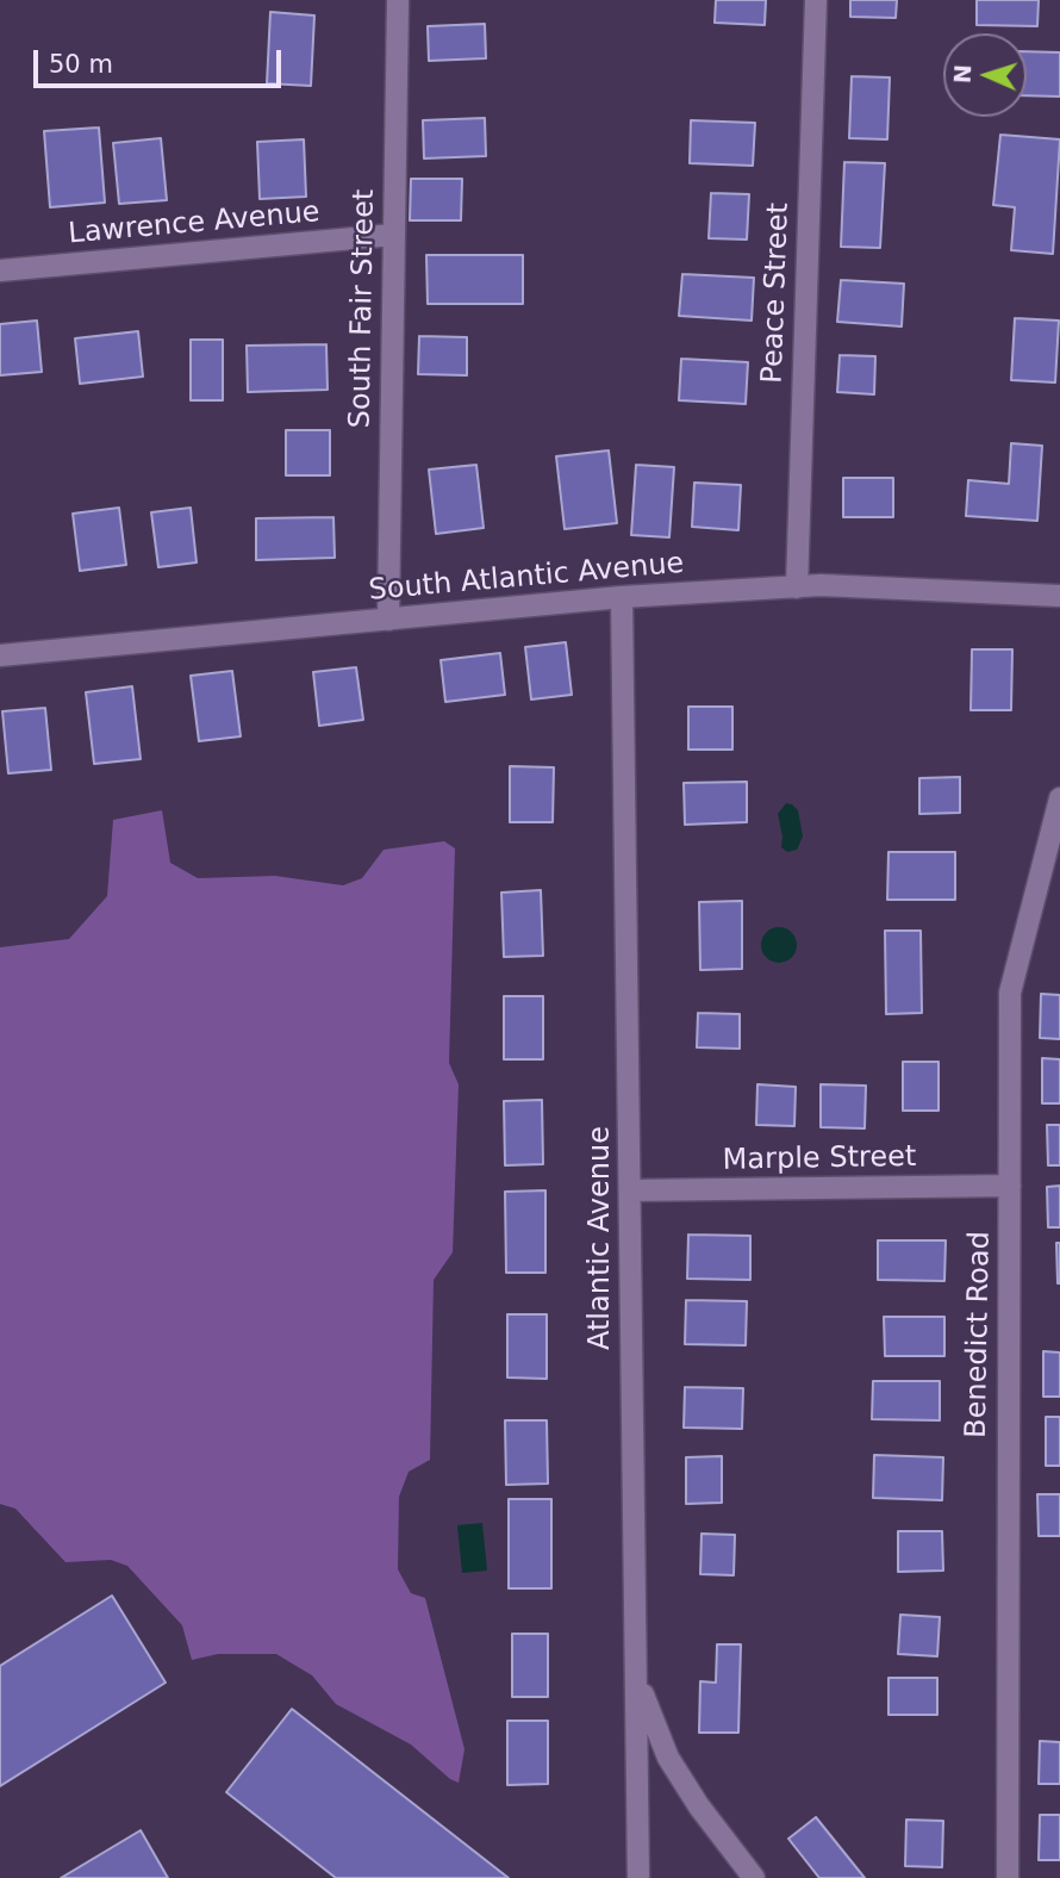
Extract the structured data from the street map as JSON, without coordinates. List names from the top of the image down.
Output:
{
  "streets": {
    "street": [
      "Lawrence Avenue",
      "Peace Street",
      "South Fair Street",
      "South Atlantic Avenue",
      "Marple Street",
      "Atlantic Avenue",
      "Benedict Road"
    ]
  },
  "crossings": [
    ["Lawrence Avenue", "South Fair Street"],
    ["Peace Street", "South Atlantic Avenue"],
    ["South Fair Street", "South Atlantic Avenue"],
    ["South Atlantic Avenue", "Atlantic Avenue"],
    ["Marple Street", "Atlantic Avenue"],
    ["Marple Street", "Benedict Road"]
  ],
  "scale_bar": "50 m",
  "north": "left"
}
